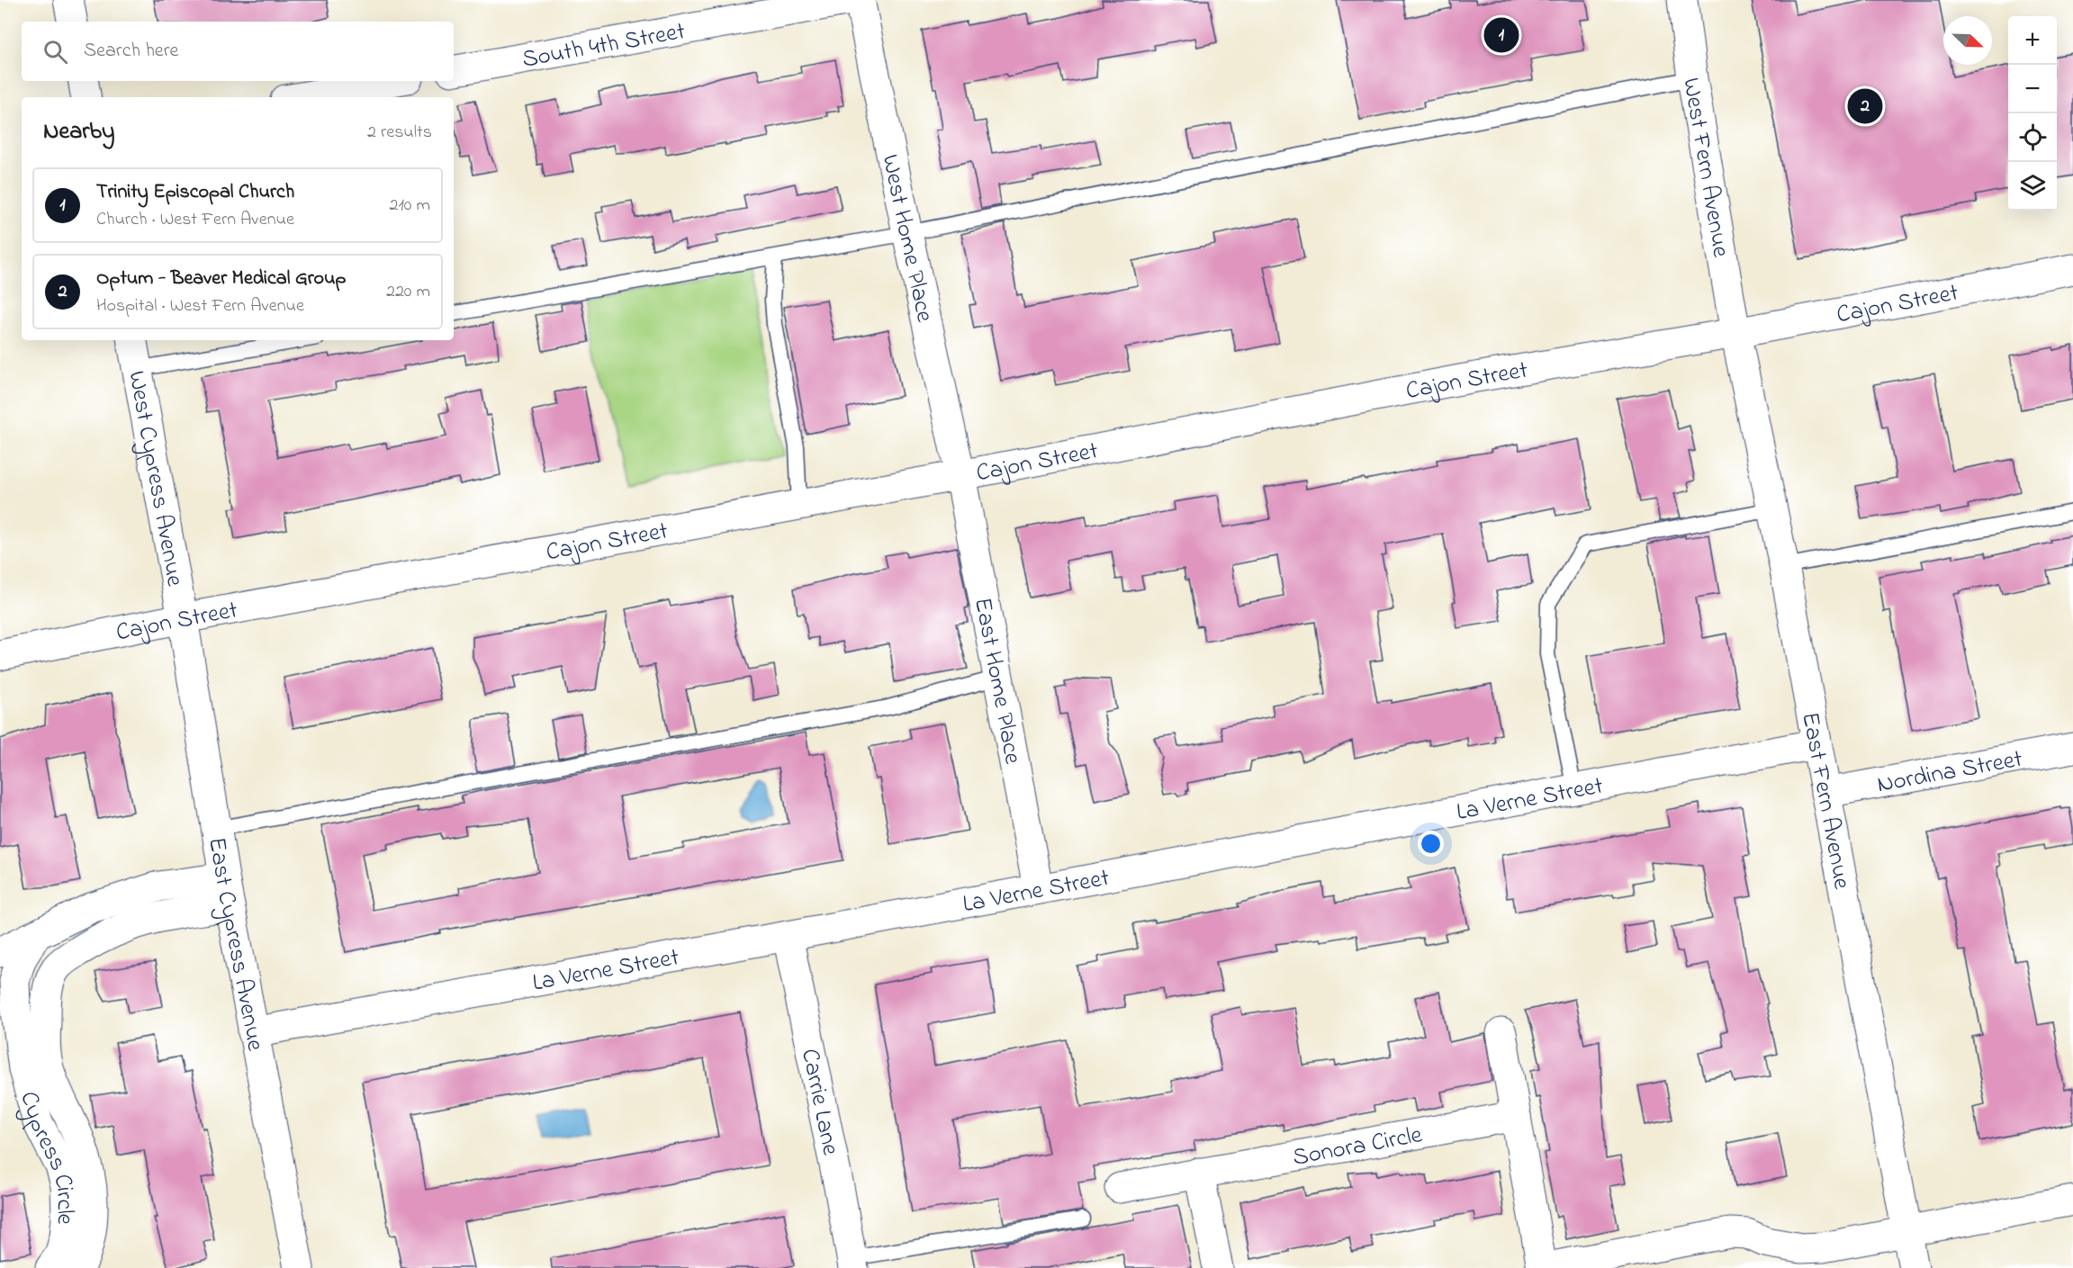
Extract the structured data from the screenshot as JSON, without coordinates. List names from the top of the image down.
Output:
{
  "streets": {
    "street": [
      "South 4th Street",
      "West Fern Avenue",
      "West Home Place",
      "Cajon Street",
      "West Cypress Avenue",
      "East Home Place",
      "Nordina Street",
      "La Verne Street",
      "East Fern Avenue",
      "East Cypress Avenue",
      "Carrie Lane",
      "Sonora Circle",
      "Cypress Circle"
    ]
  },
  "crossings": [
    ["West Fern Avenue", "Cajon Street"],
    ["West Fern Avenue", "East Fern Avenue"],
    ["West Home Place", "Cajon Street"],
    ["West Home Place", "East Home Place"],
    ["Cajon Street", "West Cypress Avenue"],
    ["Cajon Street", "East Home Place"],
    ["Cajon Street", "East Fern Avenue"],
    ["Cajon Street", "East Cypress Avenue"],
    ["West Cypress Avenue", "East Cypress Avenue"],
    ["East Home Place", "La Verne Street"],
    ["Nordina Street", "East Fern Avenue"],
    ["La Verne Street", "East Fern Avenue"],
    ["La Verne Street", "East Cypress Avenue"],
    ["La Verne Street", "Carrie Lane"],
    ["East Cypress Avenue", "Cypress Circle"]
  ],
  "north": "bottom right",
  "page": {
    "pins": ["1", "2"],
    "map_buttons": ["+", "−"],
    "search": "Search here",
    "heading": ["Nearby", "2 results"],
    "list": [
      {
        "mark": "1",
        "name": "Trinity Episcopal Church",
        "note": "Church · West Fern Avenue",
        "value": "210 m"
      },
      {
        "mark": "2",
        "name": "Optum - Beaver Medical Group",
        "note": "Hospital · West Fern Avenue",
        "value": "220 m"
      }
    ]
  }
}
